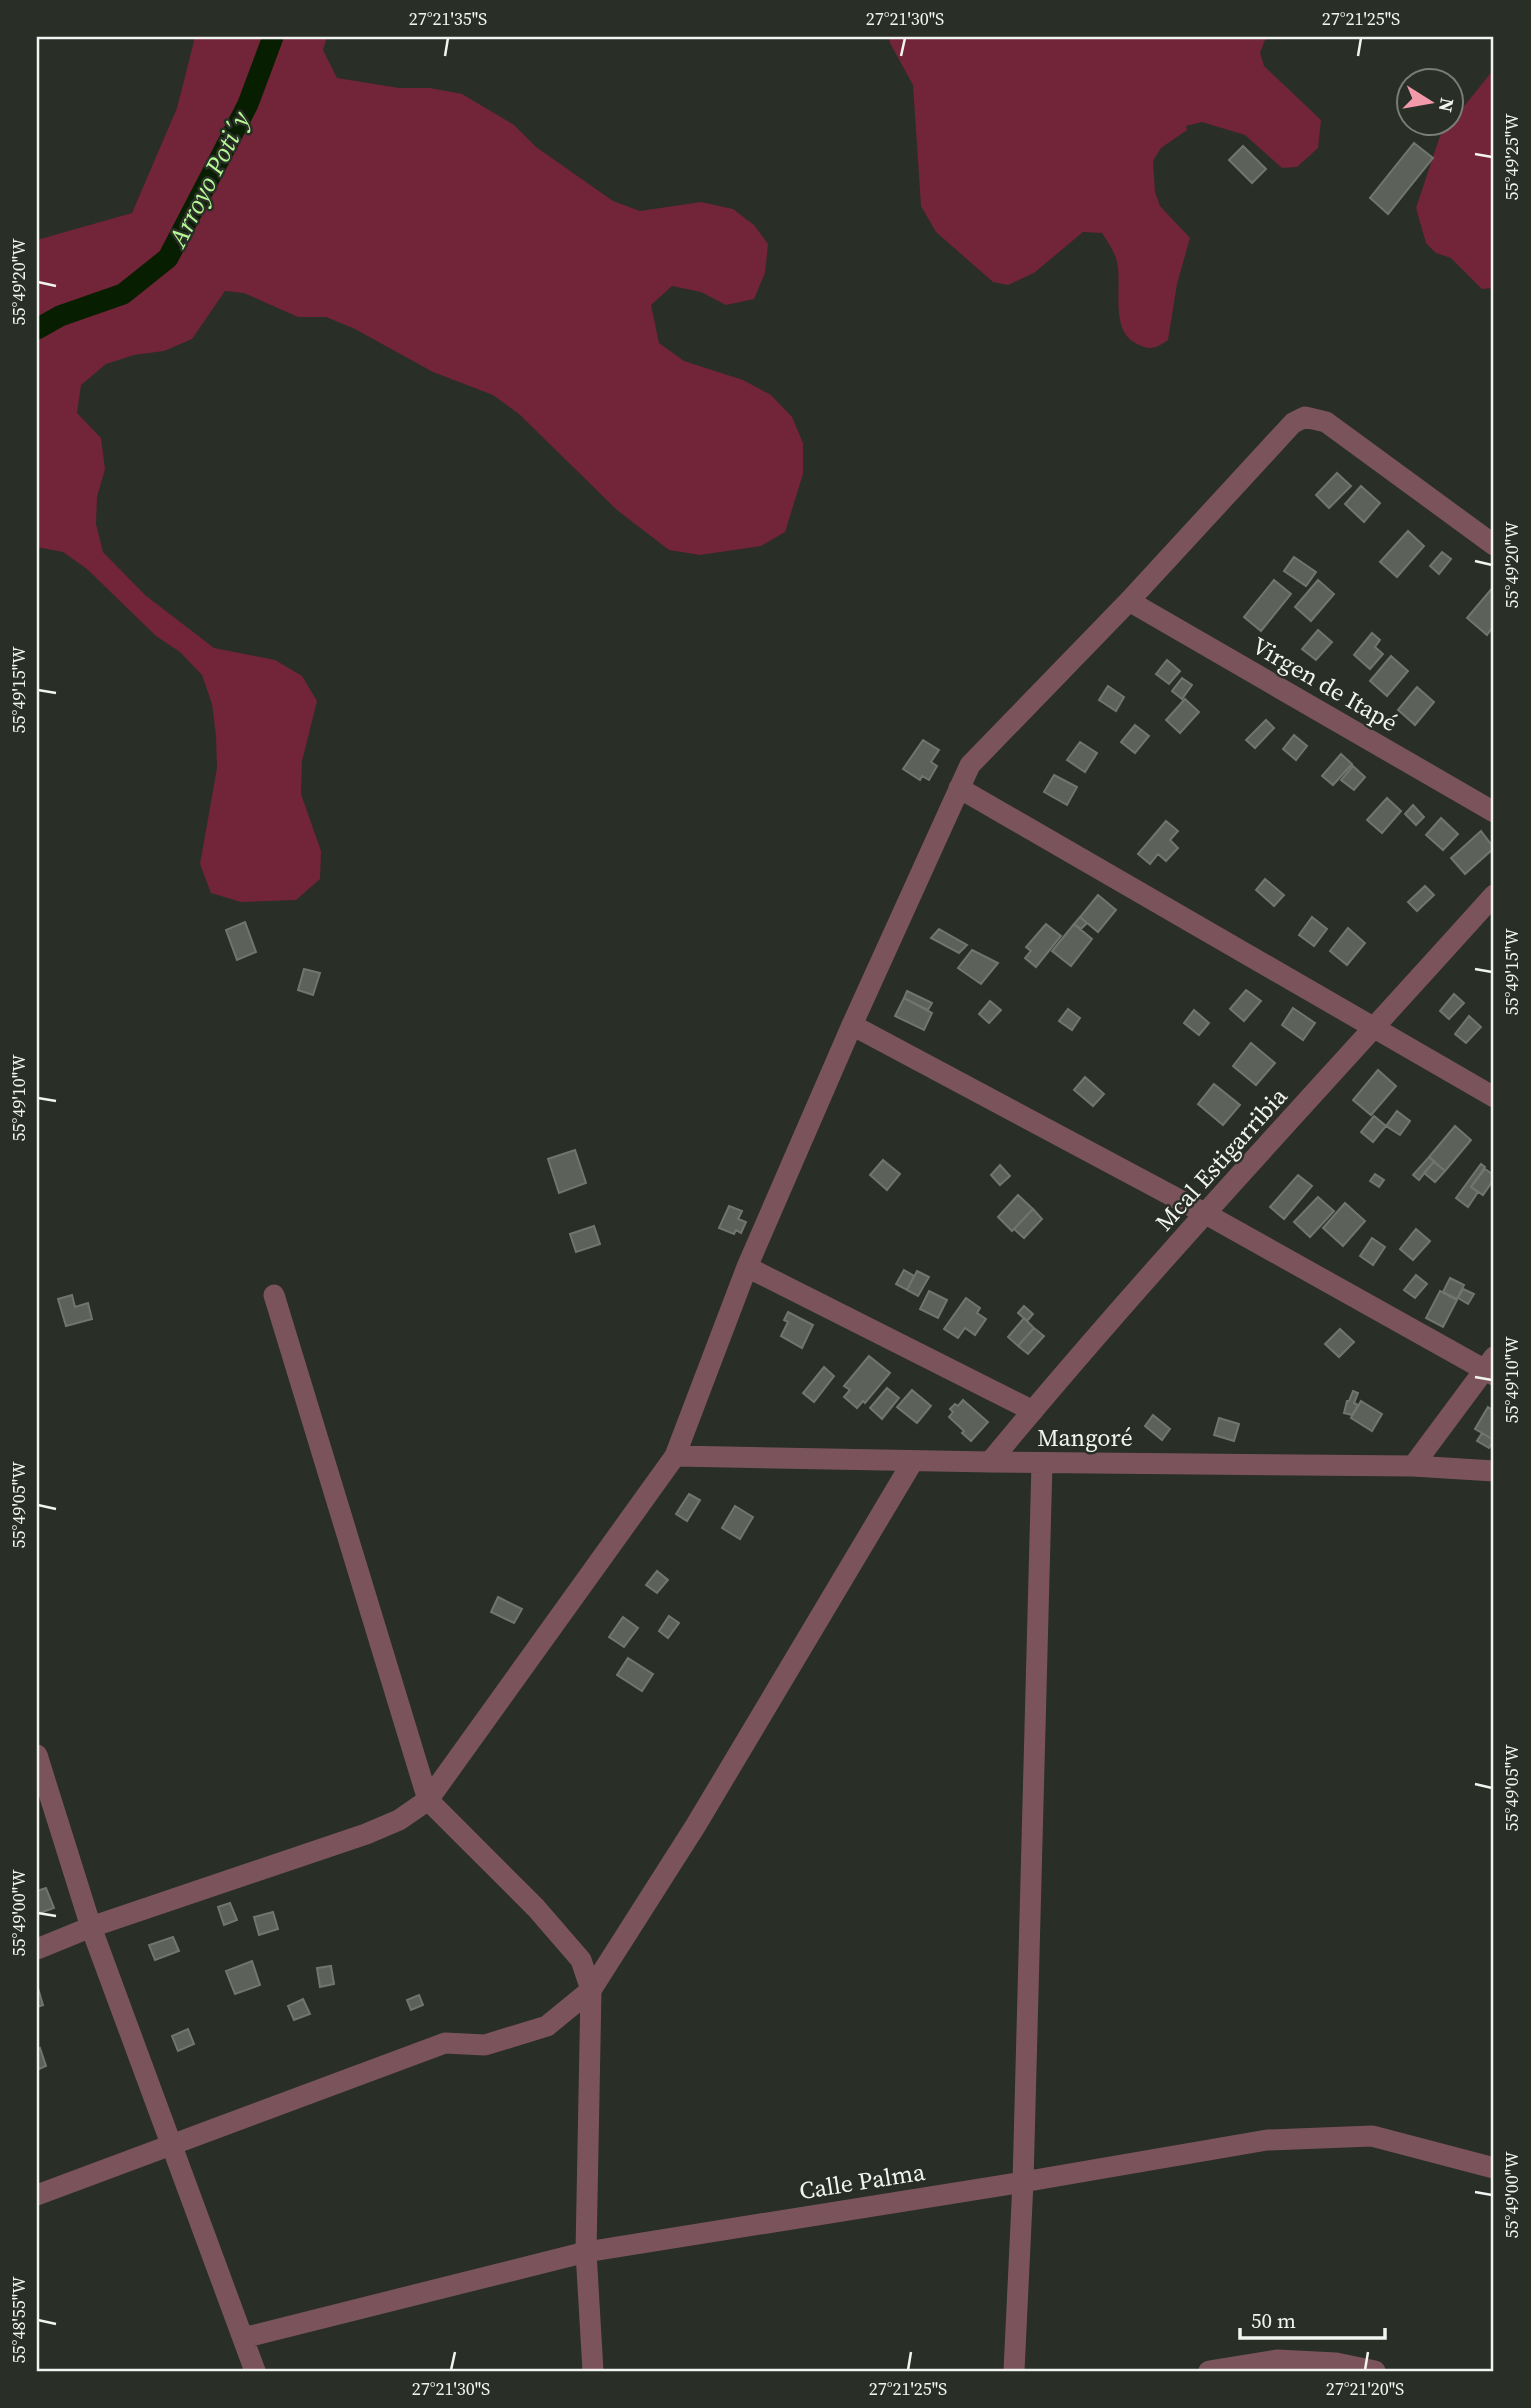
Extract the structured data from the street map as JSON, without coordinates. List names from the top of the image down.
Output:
{
  "streets": {
    "street": [
      "Virgen de Itapé",
      "Mcal Estigarribia",
      "Mangoré",
      "Calle Palma"
    ]
  },
  "crossings": [
    ["Mcal Estigarribia", "Mangoré"]
  ],
  "water": ["Arroyo Poti´y"],
  "scale_bar": "50 m",
  "north": "right",
  "coordinates": [
    "27°21'35\"S",
    "27°21'30\"S",
    "27°21'25\"S",
    "55°49'25\"W",
    "55°49'20\"W",
    "55°49'15\"W",
    "55°49'10\"W",
    "55°49'05\"W",
    "55°49'00\"W",
    "55°48'55\"W",
    "27°21'20\"S"
  ]
}
